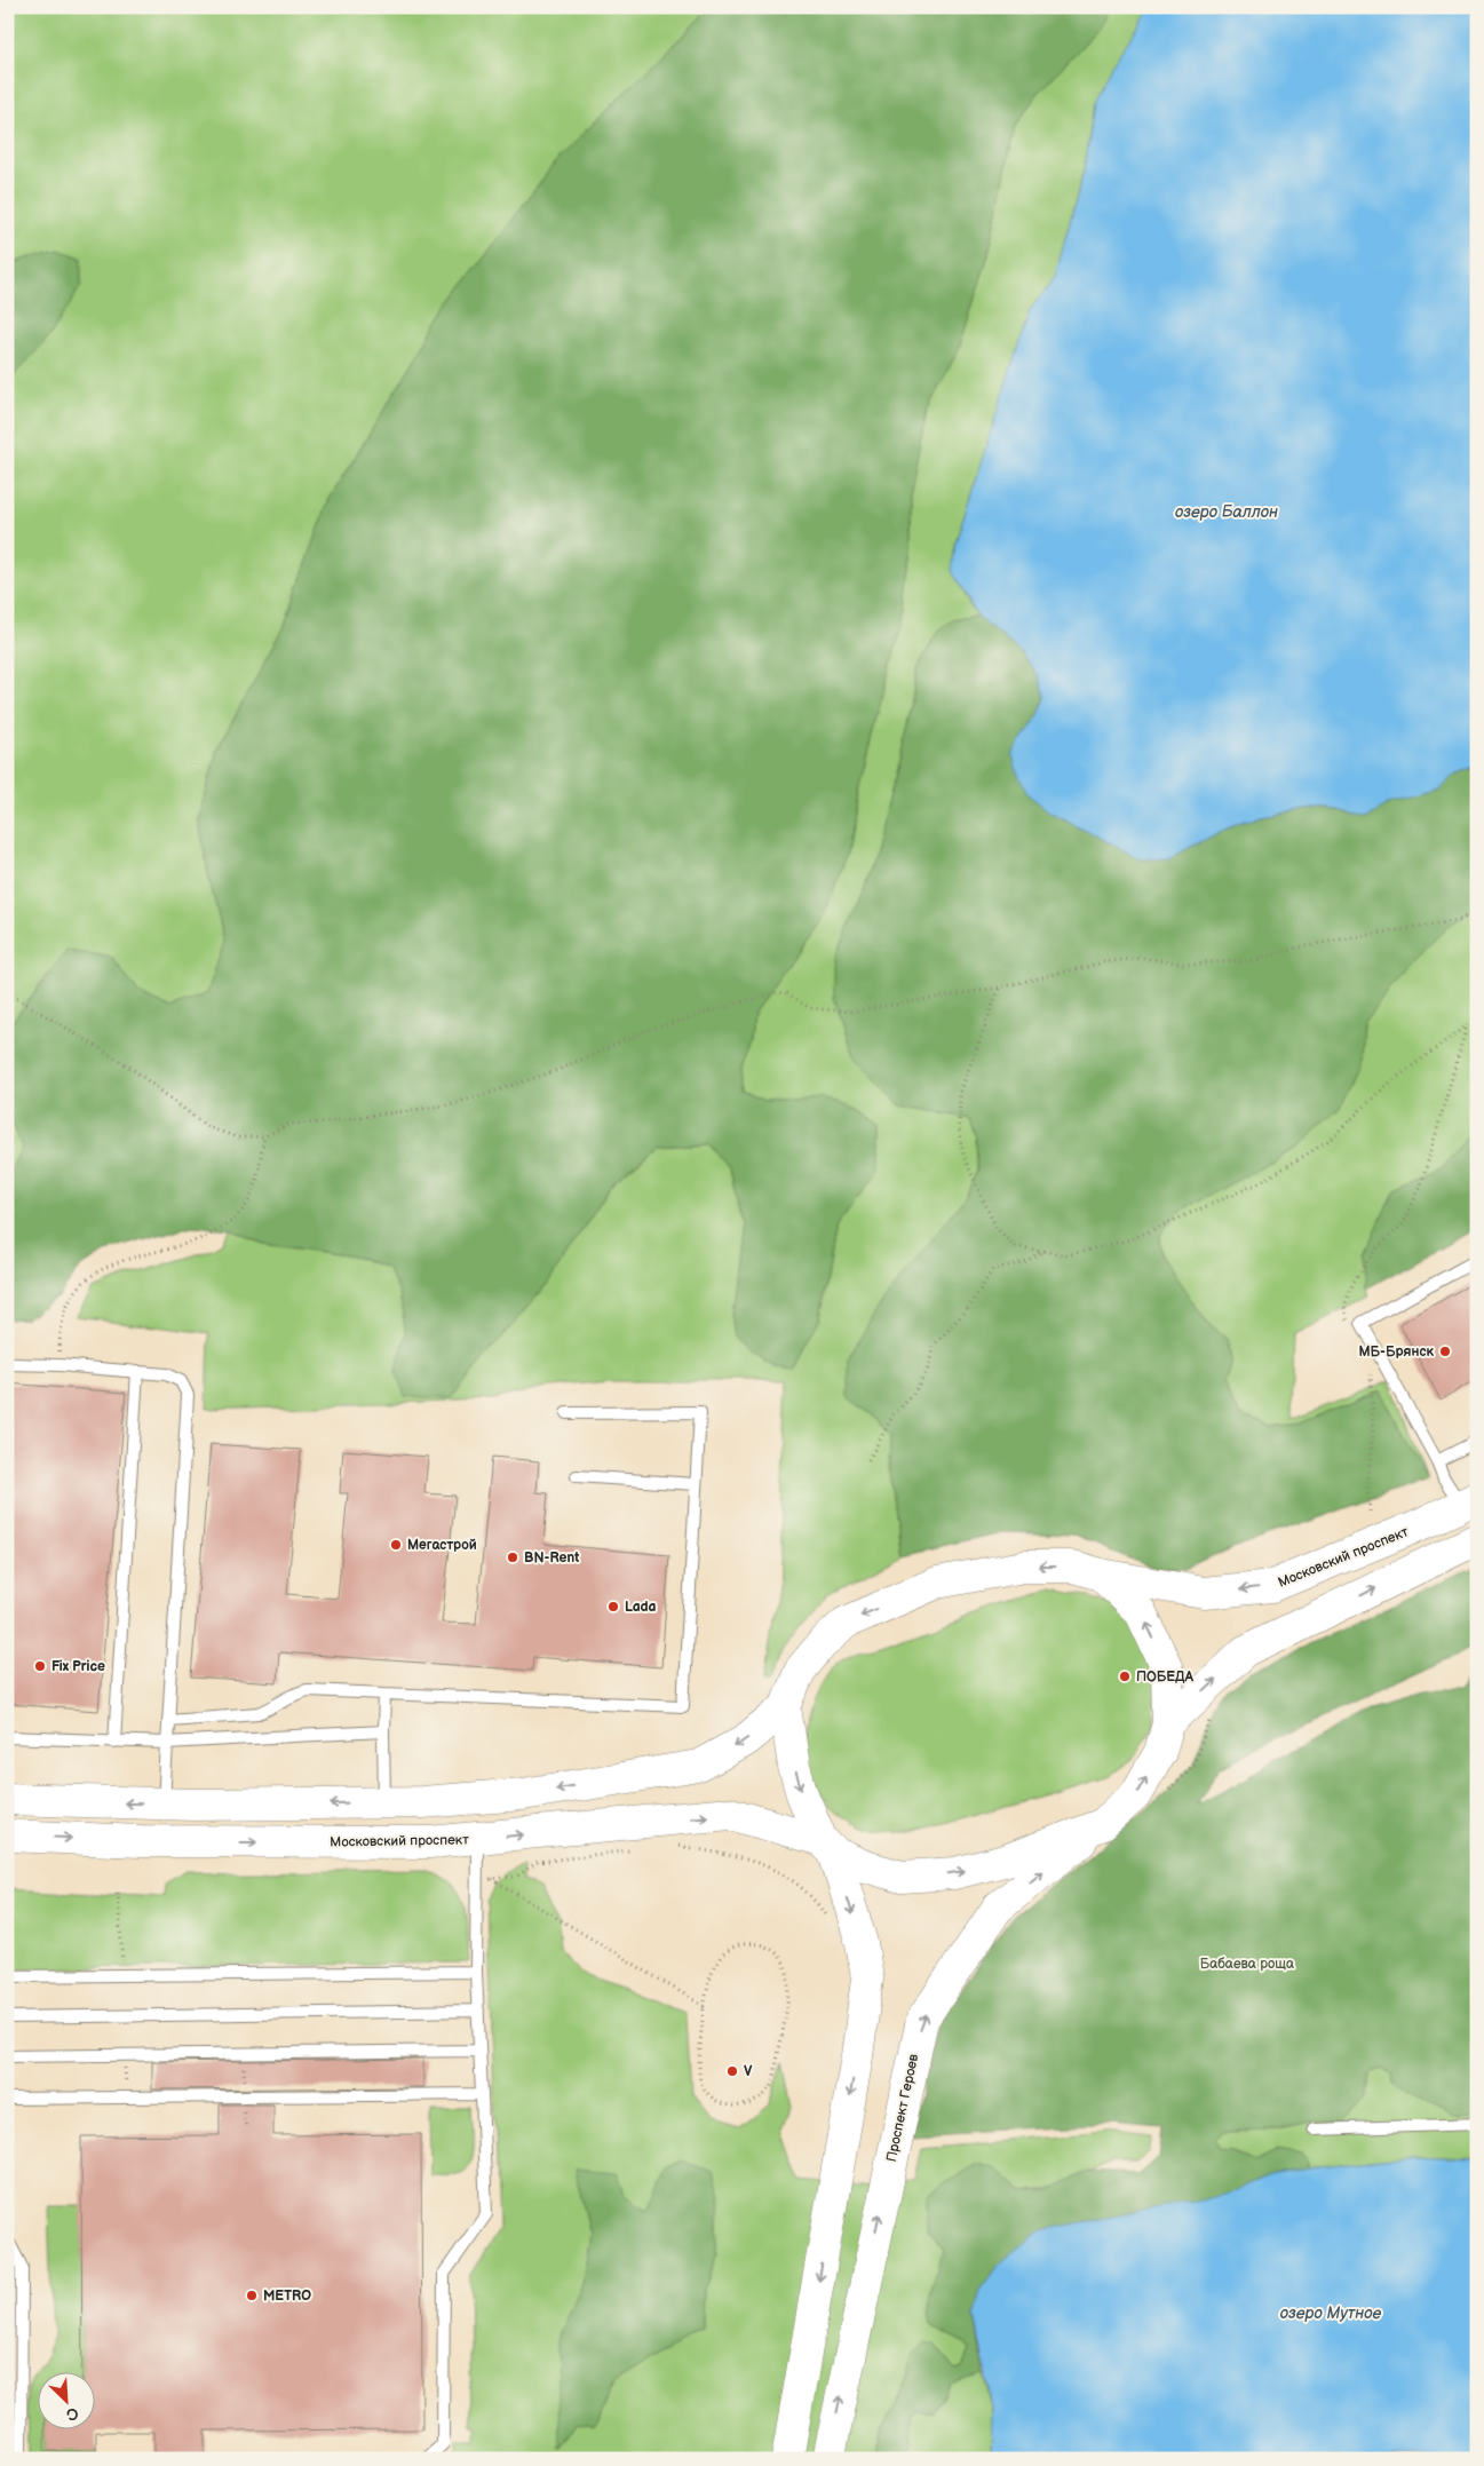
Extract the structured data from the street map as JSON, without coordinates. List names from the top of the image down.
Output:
{
  "streets": {
    "main road": ["Московский проспект", "Проспект Героев"]
  },
  "crossings": [
    ["Московский проспект", "Проспект Героев"]
  ],
  "water": ["озеро Баллон", "озеро Мутное"],
  "parks": ["Бабаева роща"],
  "places": [
    "МБ-Брянск",
    "Мегастрой",
    "BN-Rent",
    "Lada",
    "Fix Price",
    "ПОБЕДА",
    "V",
    "METRO"
  ],
  "north": "bottom right"
}
